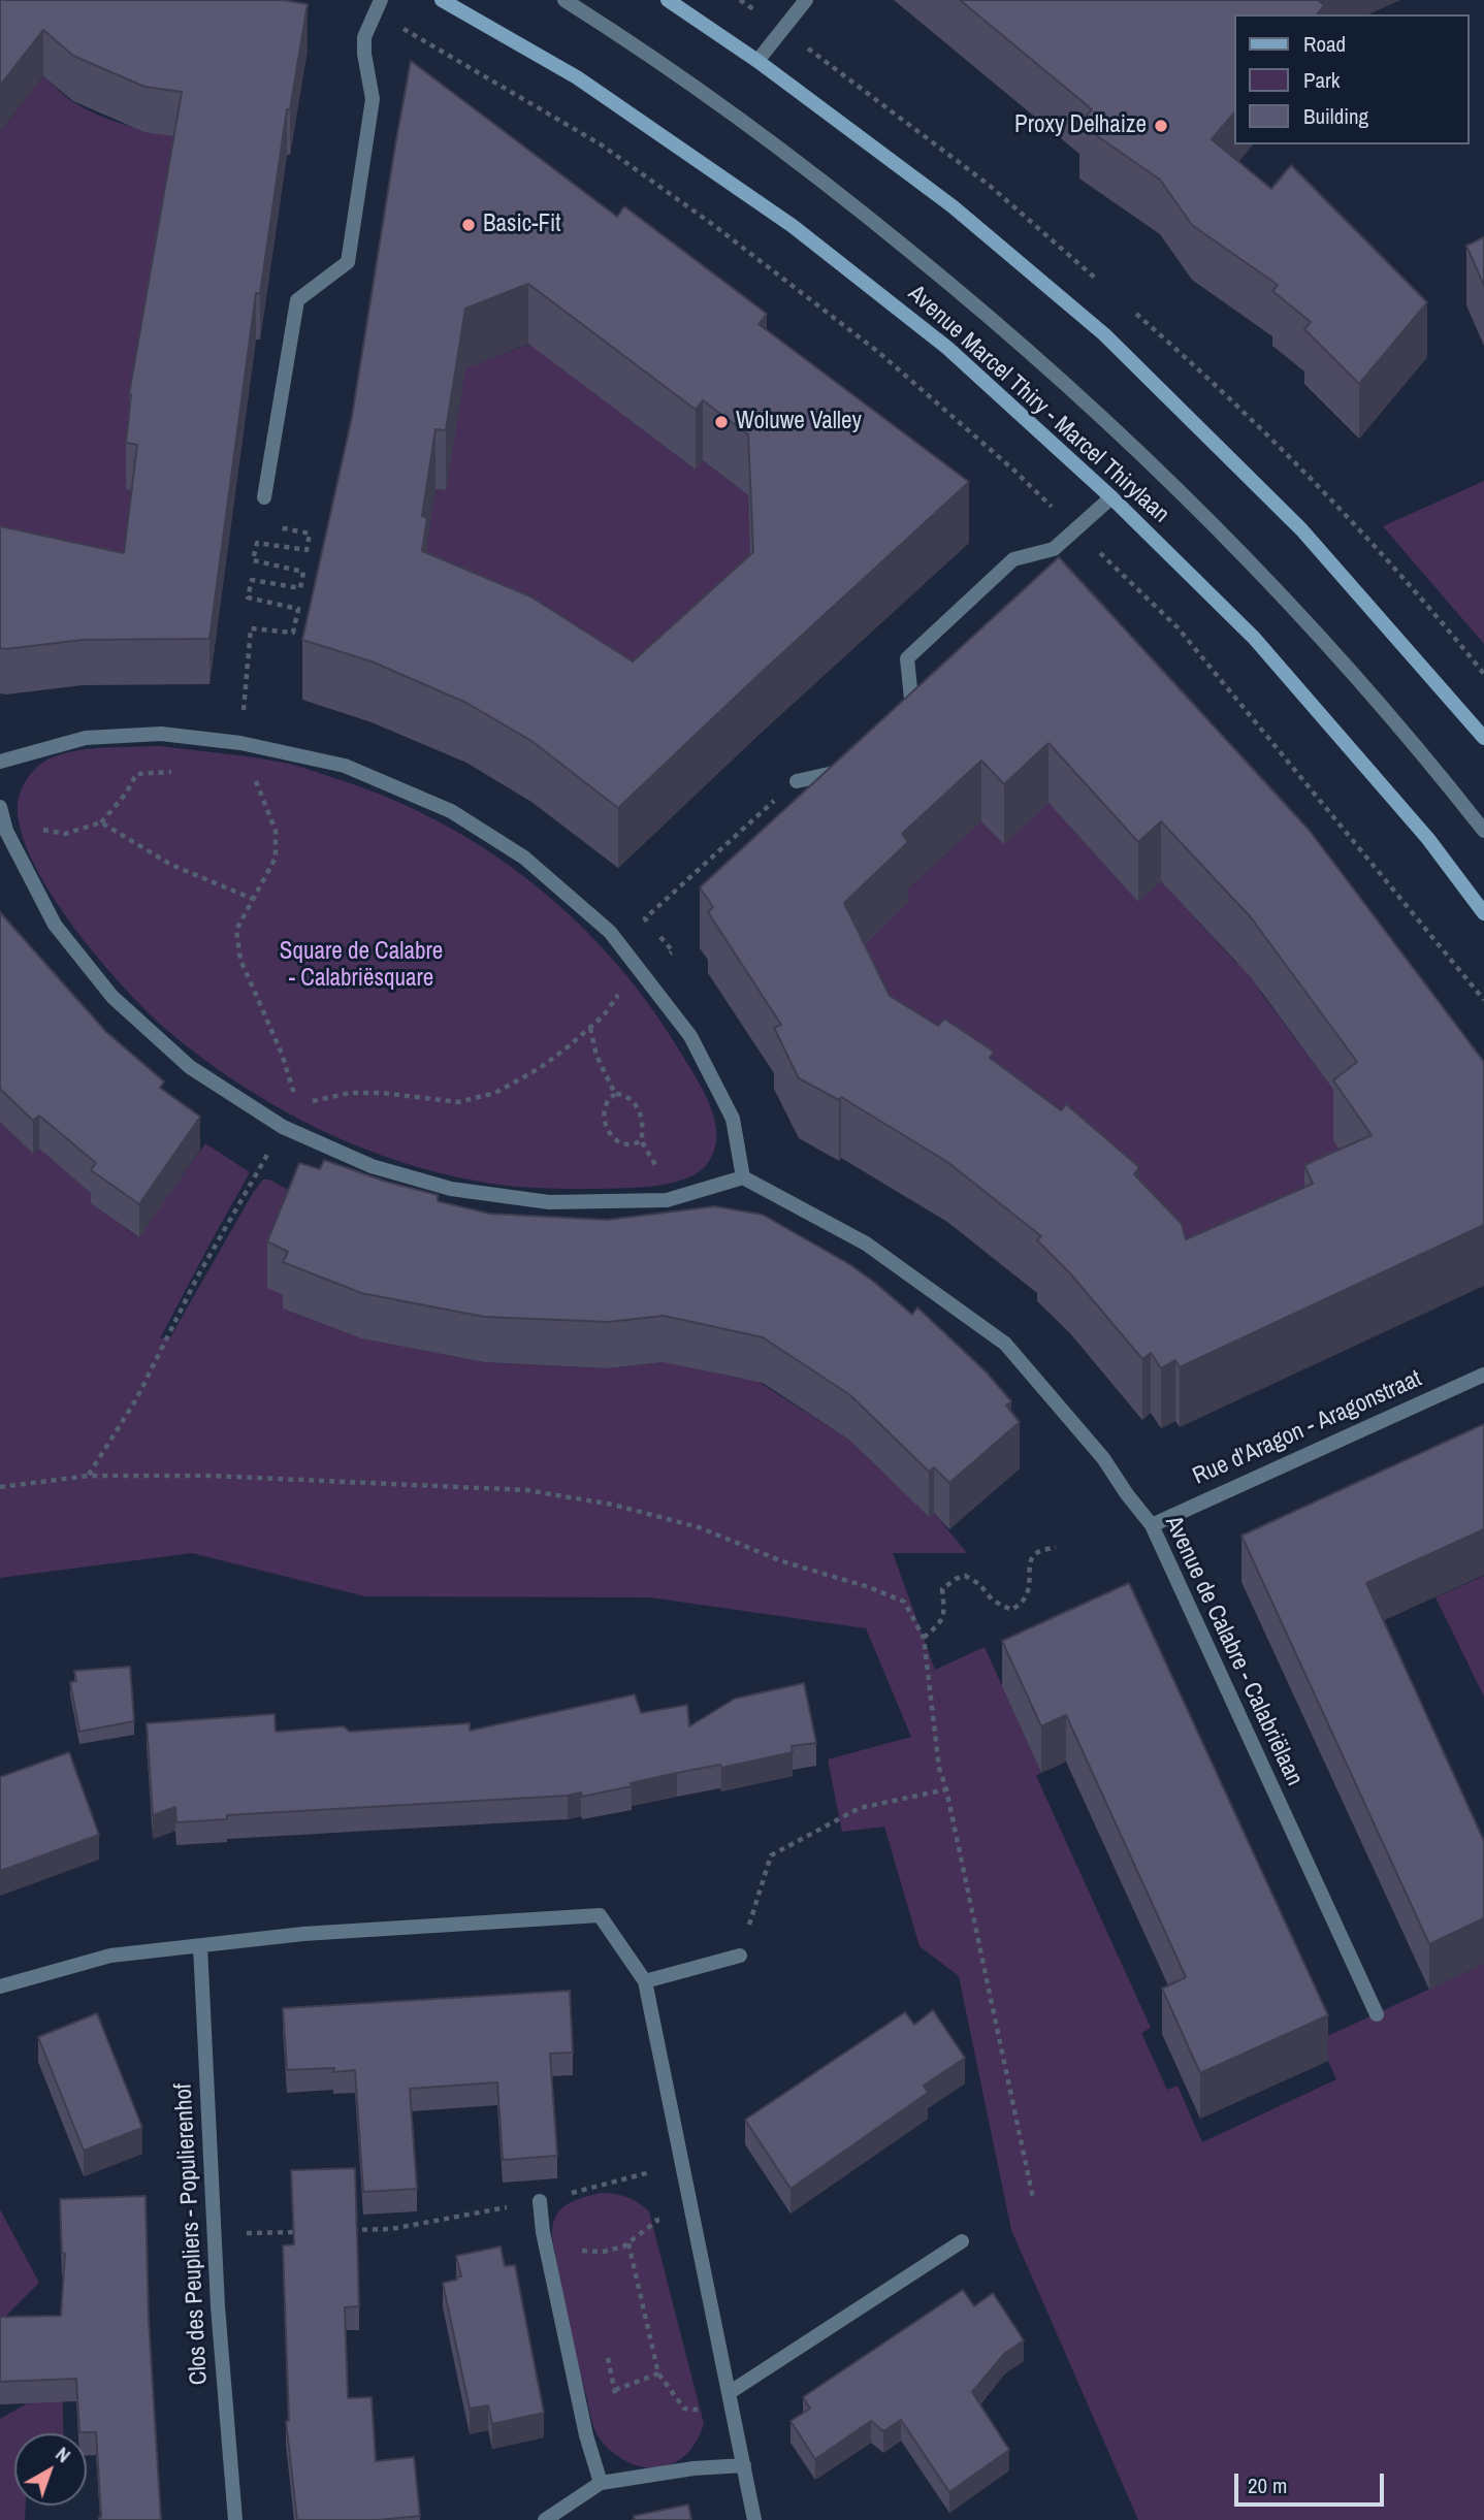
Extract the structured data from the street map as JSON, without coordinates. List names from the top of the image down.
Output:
{
  "streets": {
    "main road": ["Avenue Marcel Thiry - Marcel Thirylaan"],
    "street": ["Rue d'Aragon - Aragonstraat", "Avenue de Calabre - Calabriëlaan", "Clos des Peupliers - Populierenhof"]
  },
  "crossings": [
    ["Rue d'Aragon - Aragonstraat", "Avenue de Calabre - Calabriëlaan"]
  ],
  "parks": ["Square de Calabre - Calabriësquare"],
  "places": ["Proxy Delhaize", "Basic-Fit", "Woluwe Valley"],
  "legend": ["Road", "Park", "Building"],
  "scale_bar": "20 m",
  "north": "top right"
}
